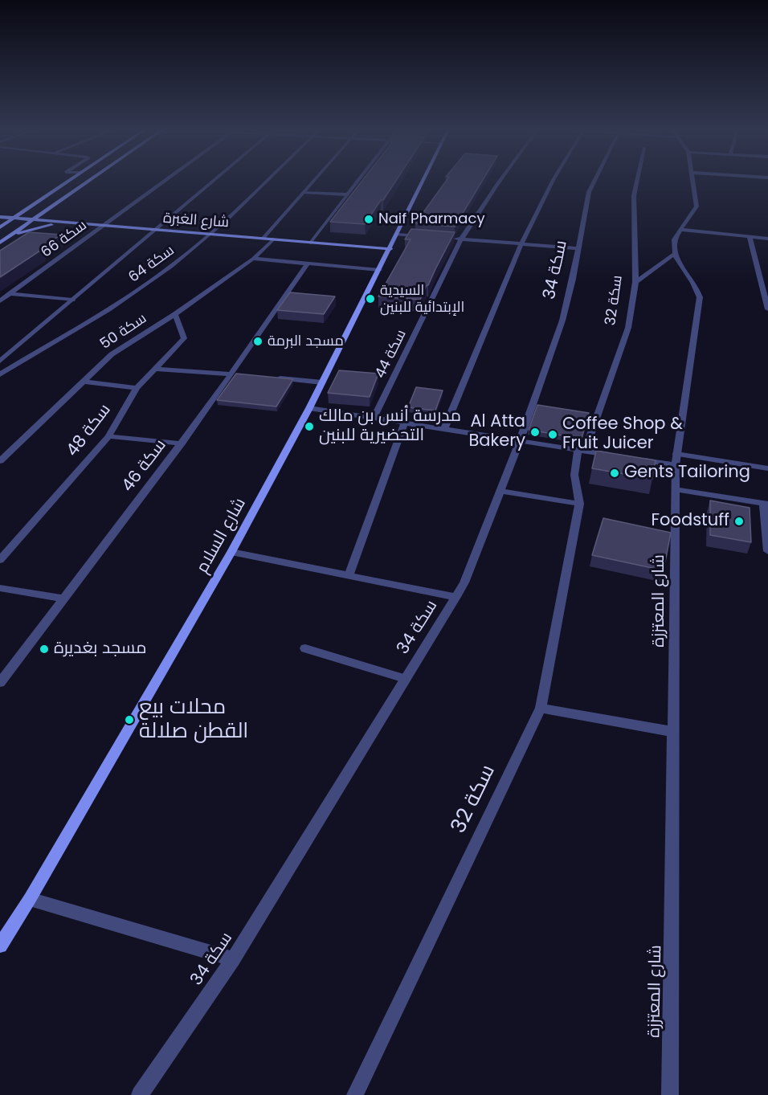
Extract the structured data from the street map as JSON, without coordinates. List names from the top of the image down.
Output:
{
  "streets": {
    "street": [
      "شارع الغبرة",
      "سكة 66",
      "سكة 64",
      "سكة 34",
      "سكة 32",
      "سكة 50",
      "سكة 44",
      "سكة 48",
      "سكة 46",
      "شارع السلام",
      "شارع المعتززة"
    ]
  },
  "crossings": [
    ["شارع الغبرة", "سكة 66"],
    ["شارع الغبرة", "سكة 64"],
    ["شارع الغبرة", "سكة 50"],
    ["شارع الغبرة", "شارع السلام"],
    ["سكة 50", "سكة 48"]
  ],
  "places": [
    "Naif Pharmacy",
    "السيدية الإبتدائية للبنين",
    "مسجد البرمة",
    "مدرسة أنس بن مالك التحضيرية للبنين",
    "Al Atta Bakery",
    "Coffee Shop & Fruit Juicer",
    "Gents Tailoring",
    "Foodstuff",
    "مسجد بغديرة",
    "محلات بيع القطن صلالة"
  ]
}
